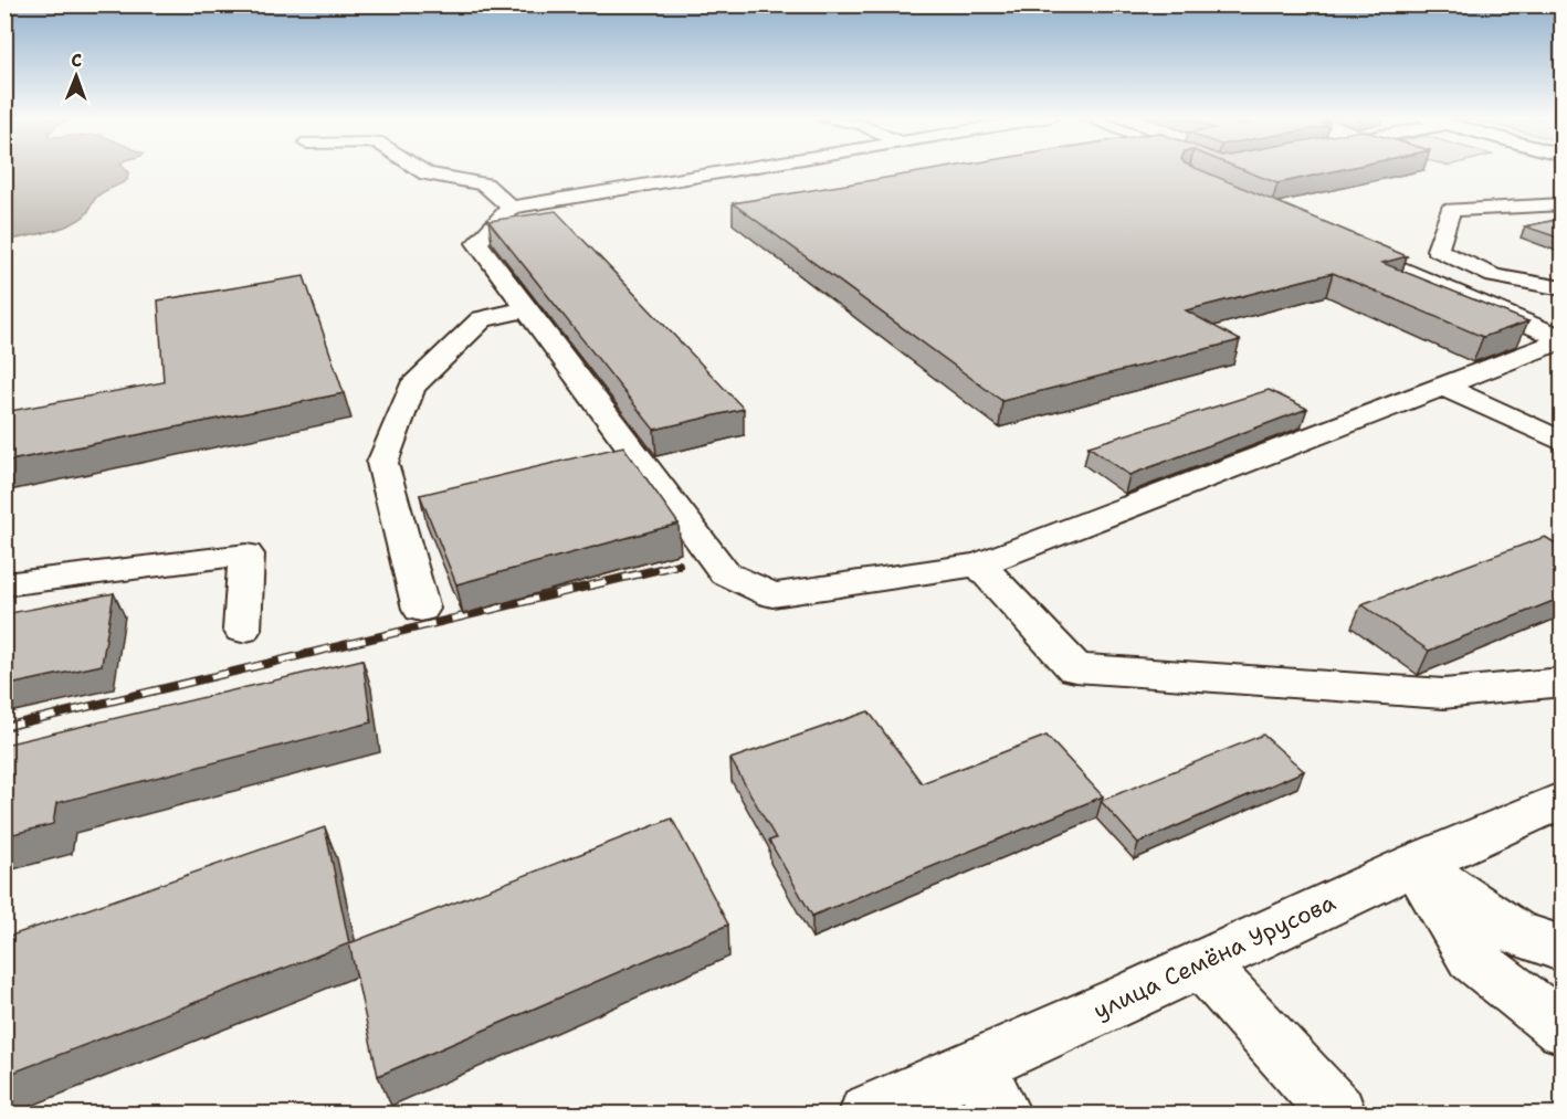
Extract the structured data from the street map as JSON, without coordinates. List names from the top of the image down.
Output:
{
  "streets": {
    "street": ["улица Семёна Урусова"]
  },
  "north": "top"
}
